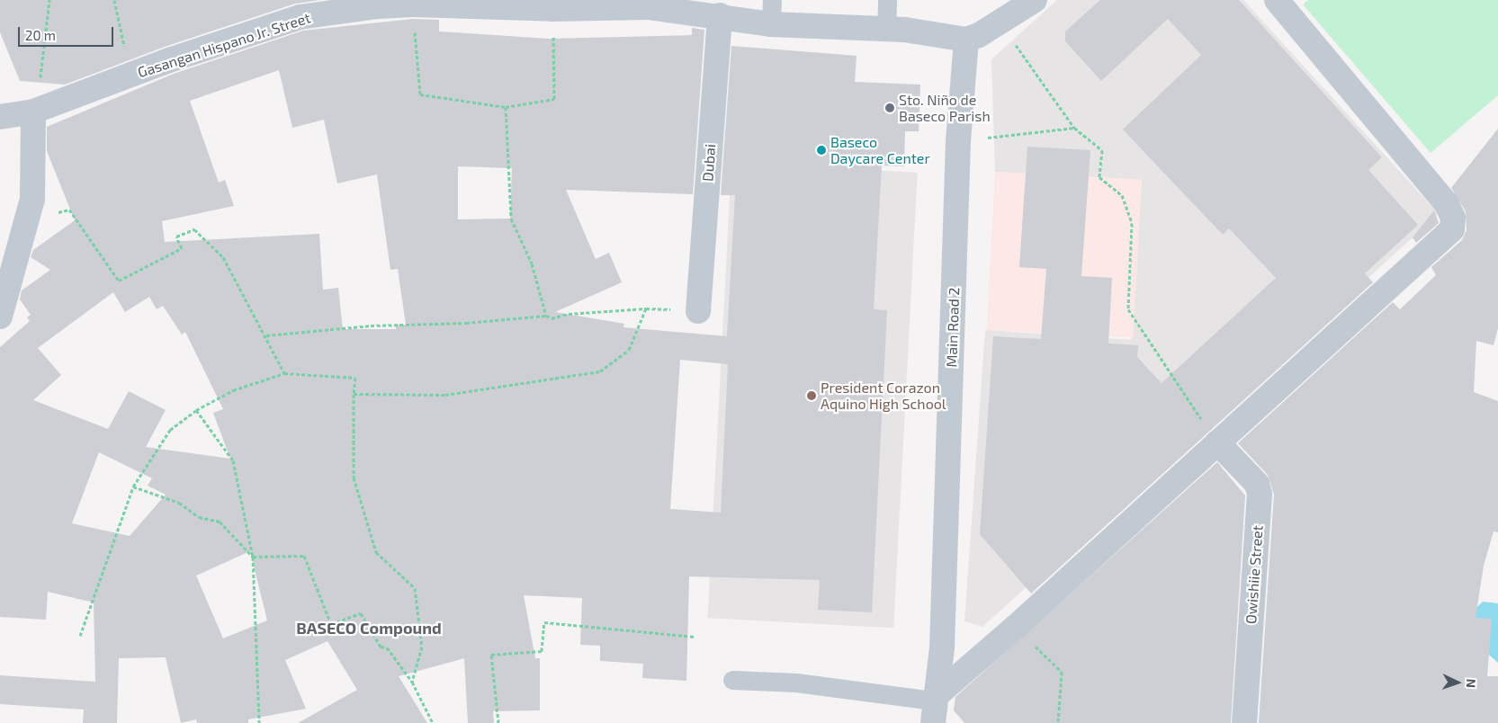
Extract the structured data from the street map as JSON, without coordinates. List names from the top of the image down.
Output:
{
  "streets": {
    "street": [
      "Gasangan Hispano Jr. Street",
      "Dubai",
      "Main Road 2",
      "Owishiie Street"
    ]
  },
  "crossings": [
    ["Gasangan Hispano Jr. Street", "Dubai"],
    ["Gasangan Hispano Jr. Street", "Main Road 2"]
  ],
  "districts": ["BASECO Compound"],
  "places": ["Sto. Niño de Baseco Parish", "Baseco Daycare Center", "President Corazon Aquino High School"],
  "scale_bar": "20 m",
  "north": "right"
}
